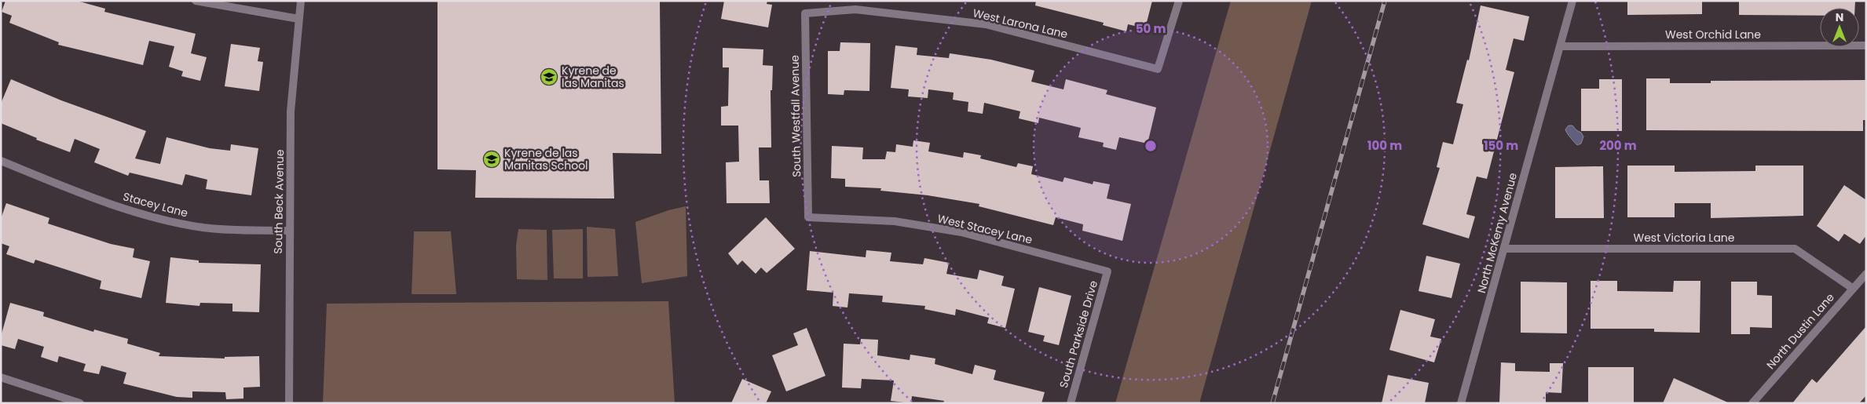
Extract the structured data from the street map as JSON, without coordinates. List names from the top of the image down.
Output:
{
  "streets": {
    "street": [
      "West Larona Lane",
      "West Orchid Lane",
      "South Westfall Avenue",
      "South Beck Avenue",
      "Stacey Lane",
      "West Stacey Lane",
      "North McKemy Avenue",
      "West Victoria Lane",
      "North Dustin Lane",
      "South Parkside Drive"
    ]
  },
  "crossings": [
    ["West Larona Lane", "South Westfall Avenue"],
    ["West Orchid Lane", "North McKemy Avenue"],
    ["South Westfall Avenue", "West Stacey Lane"],
    ["South Beck Avenue", "Stacey Lane"],
    ["West Stacey Lane", "South Parkside Drive"],
    ["North McKemy Avenue", "West Victoria Lane"],
    ["West Victoria Lane", "North Dustin Lane"]
  ],
  "places": {
    "school or university": ["Kyrene de las Manitas", "Kyrene de las Manitas School"]
  },
  "north": "top",
  "rings": [
    "50 m",
    "100 m",
    "150 m",
    "200 m"
  ]
}
